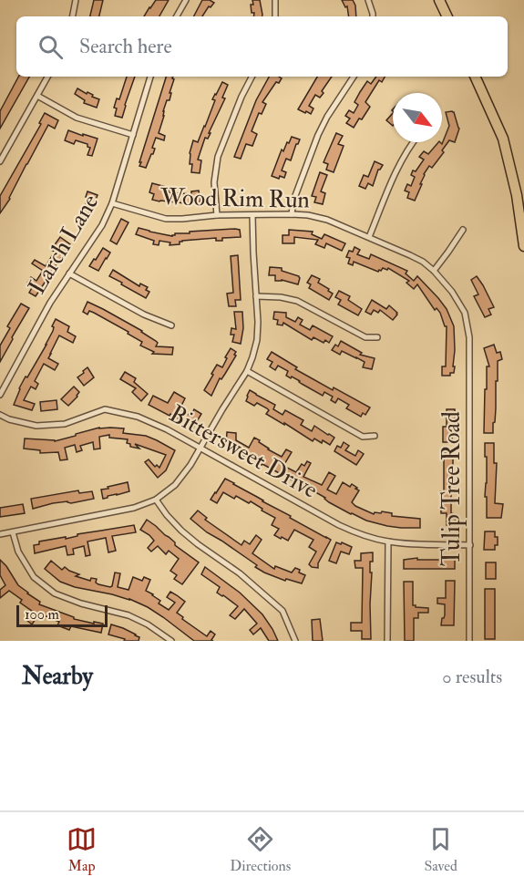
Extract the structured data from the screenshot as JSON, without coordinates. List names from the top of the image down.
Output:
{
  "streets": {
    "street": [
      "Wood Rim Run",
      "Larch Lane",
      "Bittersweet Drive",
      "Tulip Tree Road"
    ]
  },
  "crossings": [
    ["Wood Rim Run", "Larch Lane"],
    ["Wood Rim Run", "Tulip Tree Road"],
    ["Bittersweet Drive", "Tulip Tree Road"]
  ],
  "scale_bar": "100 m",
  "north": "bottom right",
  "page": {
    "search": "Search here",
    "scale": "100 m",
    "heading": ["Nearby", "0 results"],
    "nav": ["Map", "Directions", "Saved"]
  }
}
